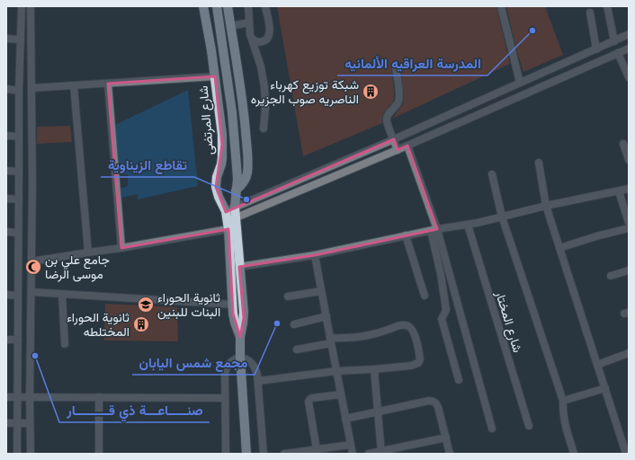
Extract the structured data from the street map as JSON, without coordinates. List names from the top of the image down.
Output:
{
  "streets": {
    "main road": ["شارع المرتضى"],
    "street": ["شارع المختار"]
  },
  "places": {
    "other": [
      "المدرسة العراقيه الألمانيه",
      "تقاطع الزيناوية",
      "مجمع شمس اليابان",
      "صنـــــاعـــة ذي قـــــــــار"
    ],
    "building": ["شبكة توزيع كهرباء الناصريه صوب الجزيره", "ثانوية الحوراء المختلطه"],
    "mosque": ["جامع علي بن موسى الرضا"],
    "school or university": ["ثانوية الحوراء البنات للبنين"]
  }
}
